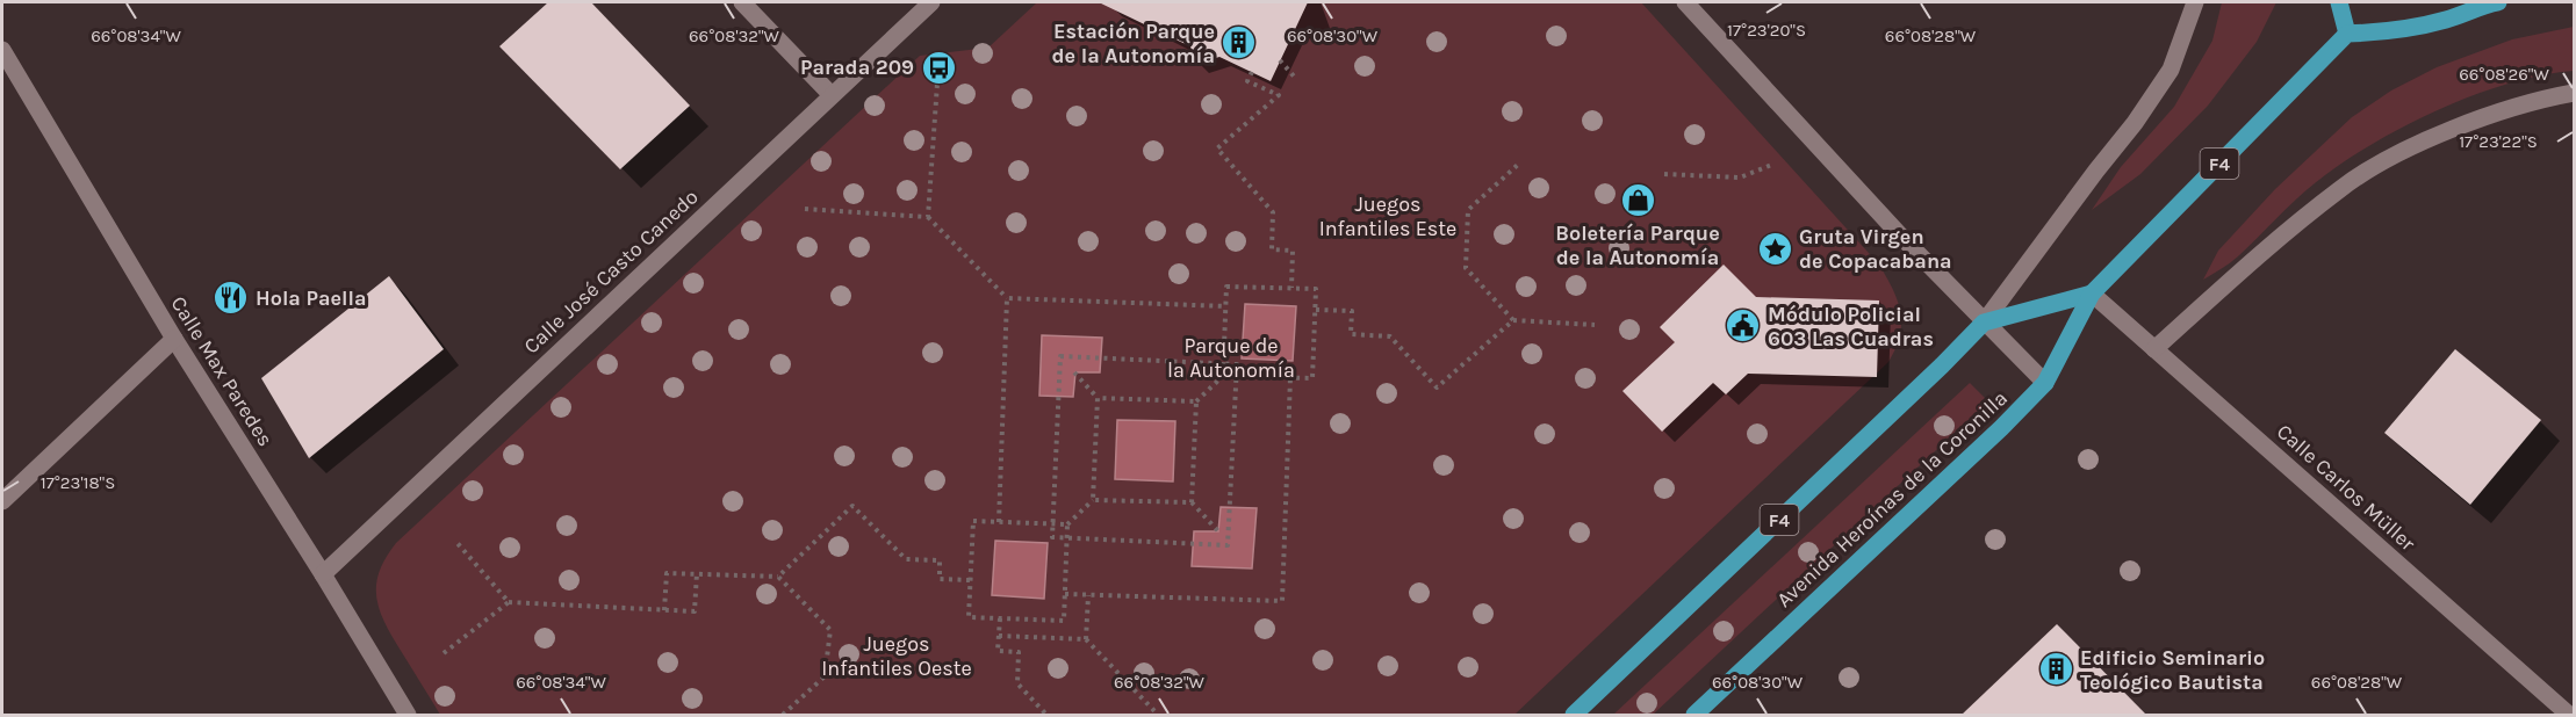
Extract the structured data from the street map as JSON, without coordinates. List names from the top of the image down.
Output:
{
  "streets": {
    "main road": ["F4", "Avenida Heroínas de la Coronilla"],
    "street": ["Calle José Casto Canedo", "Calle Max Paredes", "Calle Carlos Müller"]
  },
  "crossings": [
    ["Calle José Casto Canedo", "Calle Max Paredes"],
    ["Calle Carlos Müller", "Avenida Heroínas de la Coronilla"]
  ],
  "parks": ["Juegos Infantiles Este", "Parque de la Autonomía", "Juegos Infantiles Oeste"],
  "places": {
    "building": ["Estación Parque de la Autonomía", "Edificio Seminario Teológico Bautista"],
    "bus stop": ["Parada 209"],
    "shop": ["Boletería Parque de la Autonomía"],
    "place": ["Gruta Virgen de Copacabana"],
    "restaurant": ["Hola Paella"],
    "public building": ["Módulo Policial 603 Las Cuadras"]
  },
  "coordinates": [
    "17°23'20\"S",
    "66°08'34\"W",
    "66°08'32\"W",
    "66°08'30\"W",
    "66°08'28\"W",
    "66°08'26\"W",
    "17°23'22\"S",
    "17°23'18\"S"
  ]
}
